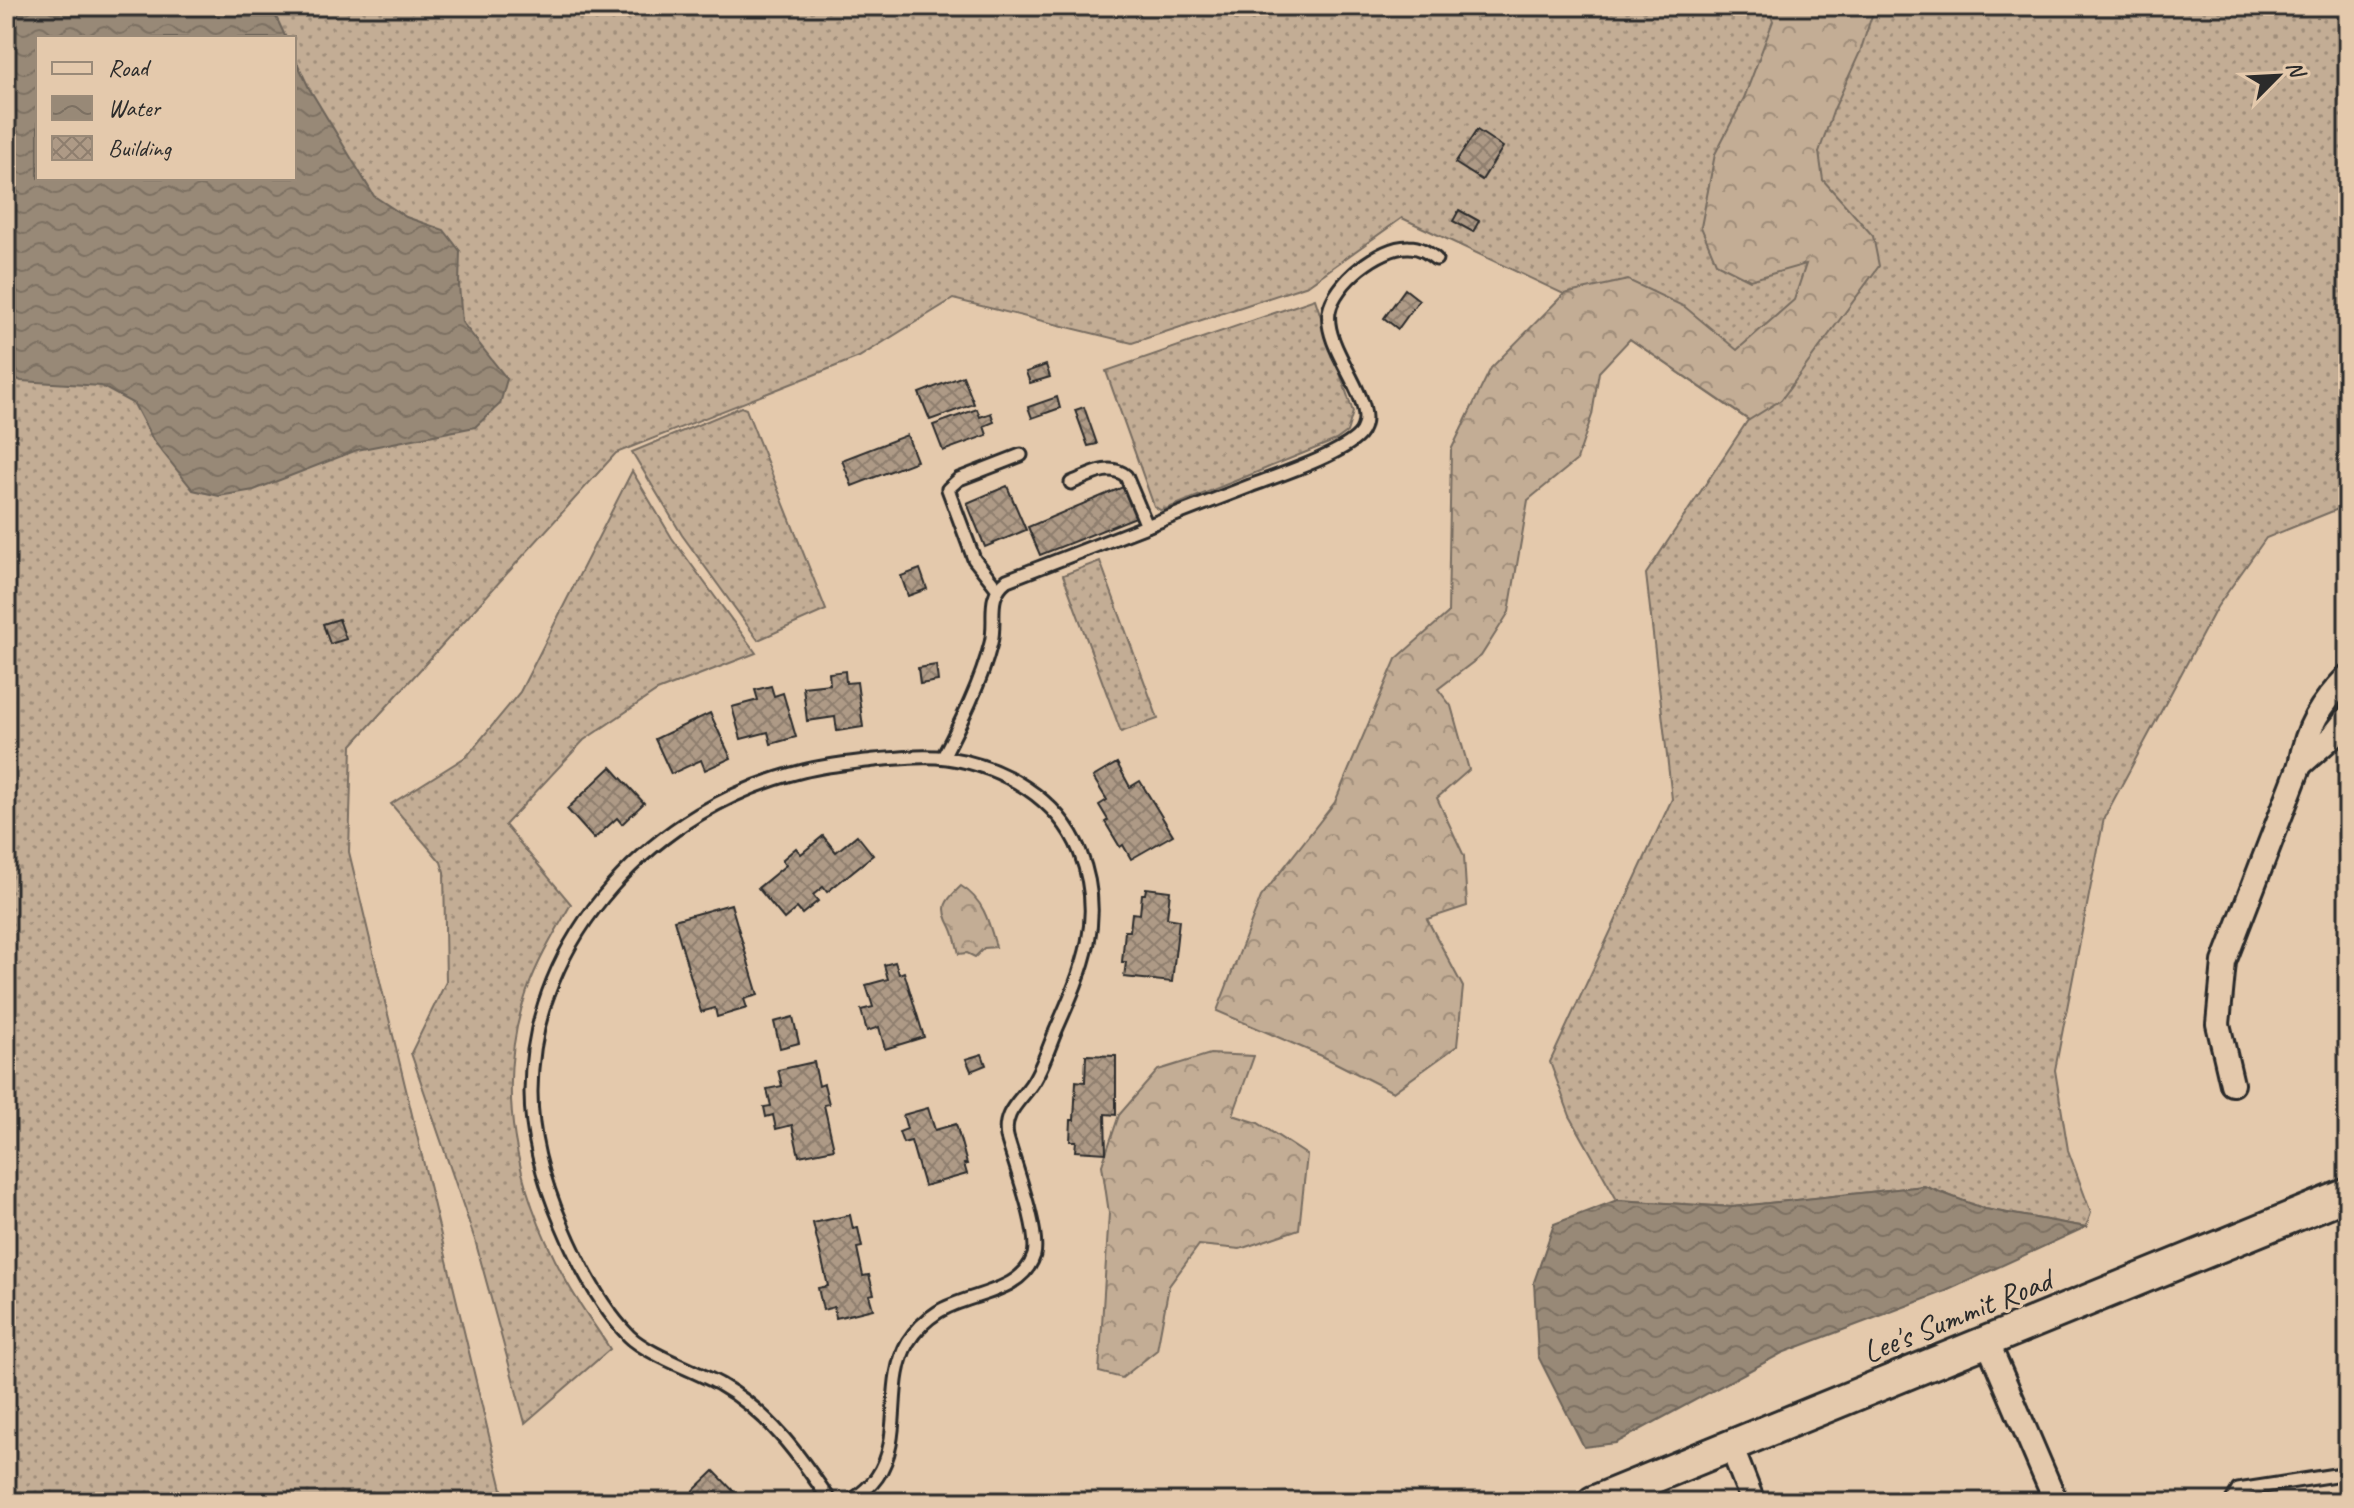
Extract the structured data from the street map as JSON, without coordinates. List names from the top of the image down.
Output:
{
  "streets": {
    "main road": ["Lee's Summit Road"]
  },
  "legend": ["Road", "Water", "Building"],
  "north": "top right"
}
